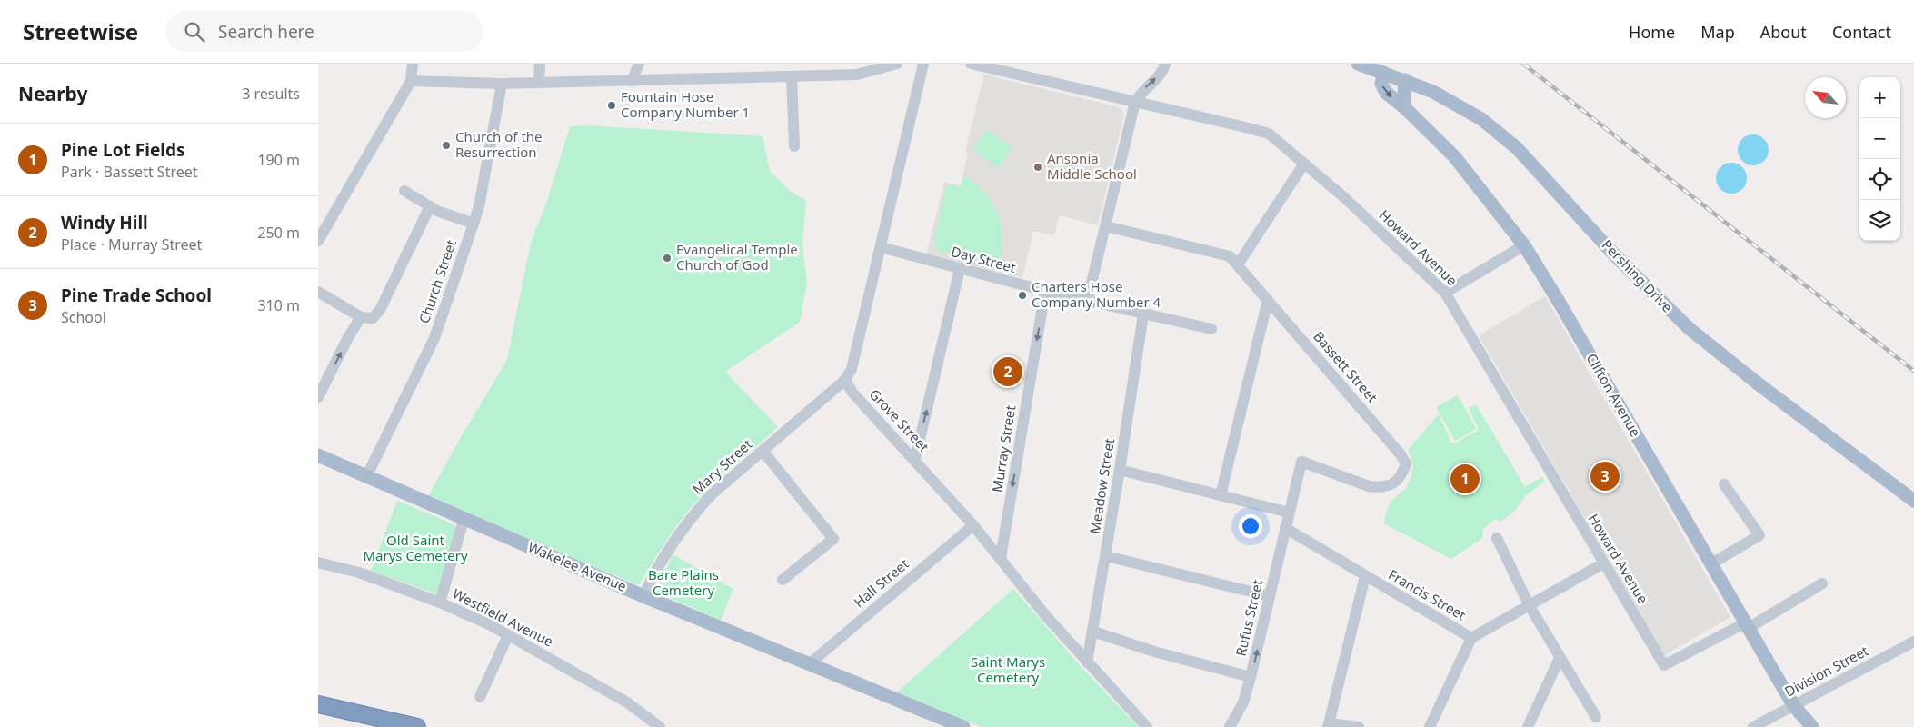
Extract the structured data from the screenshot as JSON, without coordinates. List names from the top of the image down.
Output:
{
  "streets": {
    "main road": ["Pershing Drive", "Clifton Avenue", "Wakelee Avenue"],
    "street": [
      "Howard Avenue",
      "Day Street",
      "Church Street",
      "Bassett Street",
      "Grove Street",
      "Murray Street",
      "Mary Street",
      "Meadow Street",
      "Hall Street",
      "Francis Street",
      "Westfield Avenue",
      "Rufus Street",
      "Division Street"
    ]
  },
  "crossings": [
    ["Howard Avenue", "Clifton Avenue"],
    ["Howard Avenue", "Francis Street"],
    ["Day Street", "Murray Street"],
    ["Day Street", "Meadow Street"],
    ["Pershing Drive", "Clifton Avenue"],
    ["Church Street", "Wakelee Avenue"],
    ["Bassett Street", "Rufus Street"],
    ["Clifton Avenue", "Division Street"],
    ["Grove Street", "Murray Street"],
    ["Grove Street", "Mary Street"],
    ["Grove Street", "Meadow Street"],
    ["Grove Street", "Hall Street"],
    ["Mary Street", "Wakelee Avenue"],
    ["Wakelee Avenue", "Hall Street"],
    ["Francis Street", "Rufus Street"]
  ],
  "parks": ["Old Saint Marys Cemetery", "Bare Plains Cemetery", "Saint Marys Cemetery"],
  "places": [
    "Fountain Hose Company Number 1",
    "Church of the Resurrection",
    "Ansonia Middle School",
    "Evangelical Temple Church of God",
    "Charters Hose Company Number 4"
  ],
  "north": "top left",
  "page": {
    "header": "Streetwise",
    "search": "Search here",
    "nav": [
      "Home",
      "Map",
      "About",
      "Contact"
    ],
    "heading": ["Nearby", "3 results"],
    "map_buttons": ["+", "−"],
    "list": [
      {
        "mark": "1",
        "name": "Pine Lot Fields",
        "note": "Park · Bassett Street",
        "value": "190 m"
      },
      {
        "mark": "2",
        "name": "Windy Hill",
        "note": "Place · Murray Street",
        "value": "250 m"
      },
      {
        "mark": "3",
        "name": "Pine Trade School",
        "note": "School",
        "value": "310 m"
      }
    ],
    "pins": ["2", "3", "1"]
  }
}
